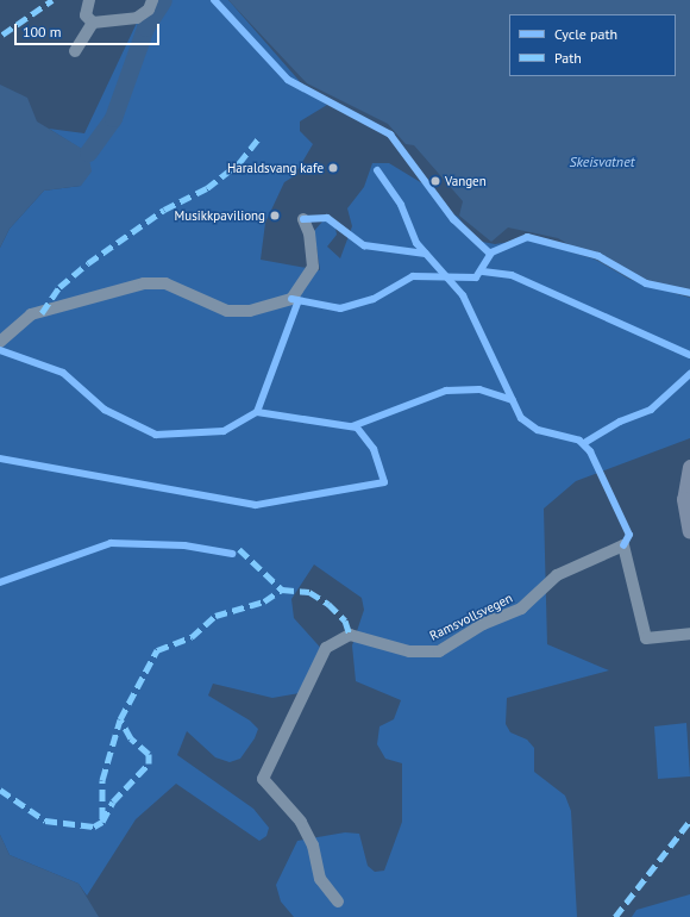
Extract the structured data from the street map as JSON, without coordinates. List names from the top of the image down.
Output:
{
  "streets": {
    "street": ["Ramsvollsvegen"]
  },
  "water": ["Skeisvatnet"],
  "places": ["Haraldsvang kafe", "Vangen", "Musikkpaviliong"],
  "legend": ["Cycle path", "Path"],
  "scale_bar": "100 m"
}
